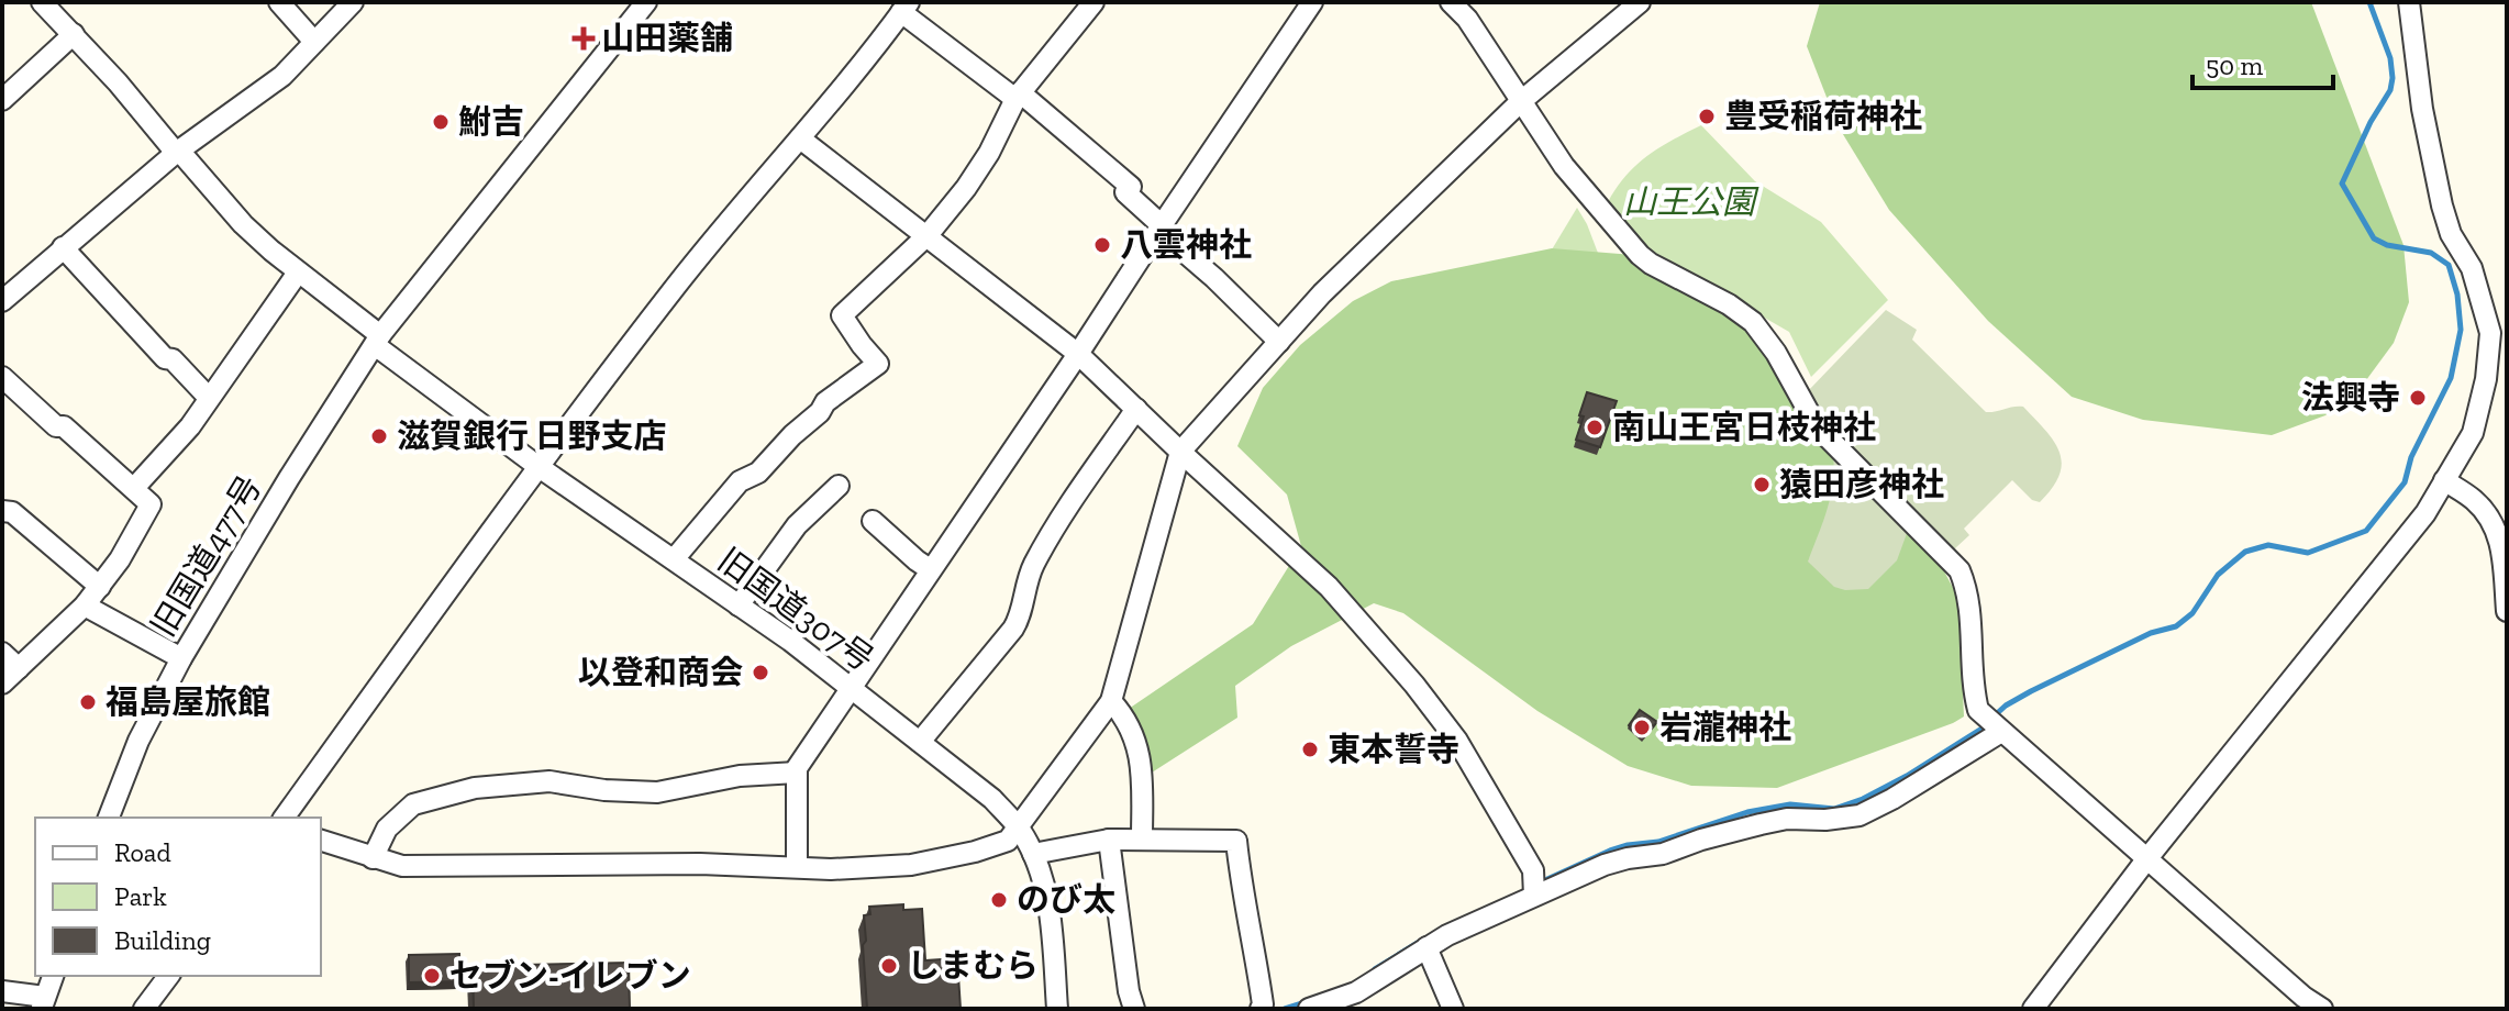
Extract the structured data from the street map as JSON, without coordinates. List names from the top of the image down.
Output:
{
  "streets": {
    "street": ["旧国道477号", "旧国道307号"]
  },
  "crossings": [
    ["旧国道477号", "旧国道307号"]
  ],
  "parks": ["山王公園"],
  "places": {
    "health": ["山田薬舗"],
    "other": [
      "豊受稲荷神社",
      "鮒吉",
      "八雲神社",
      "法興寺",
      "南山王宮日枝神社",
      "滋賀銀行 日野支店",
      "猿田彦神社",
      "以登和商会",
      "福島屋旅館",
      "岩瀧神社",
      "東本誓寺",
      "のび太",
      "しまむら",
      "セブン-イレブン"
    ]
  },
  "legend": ["Road", "Park", "Building"],
  "scale_bar": "50 m"
}
